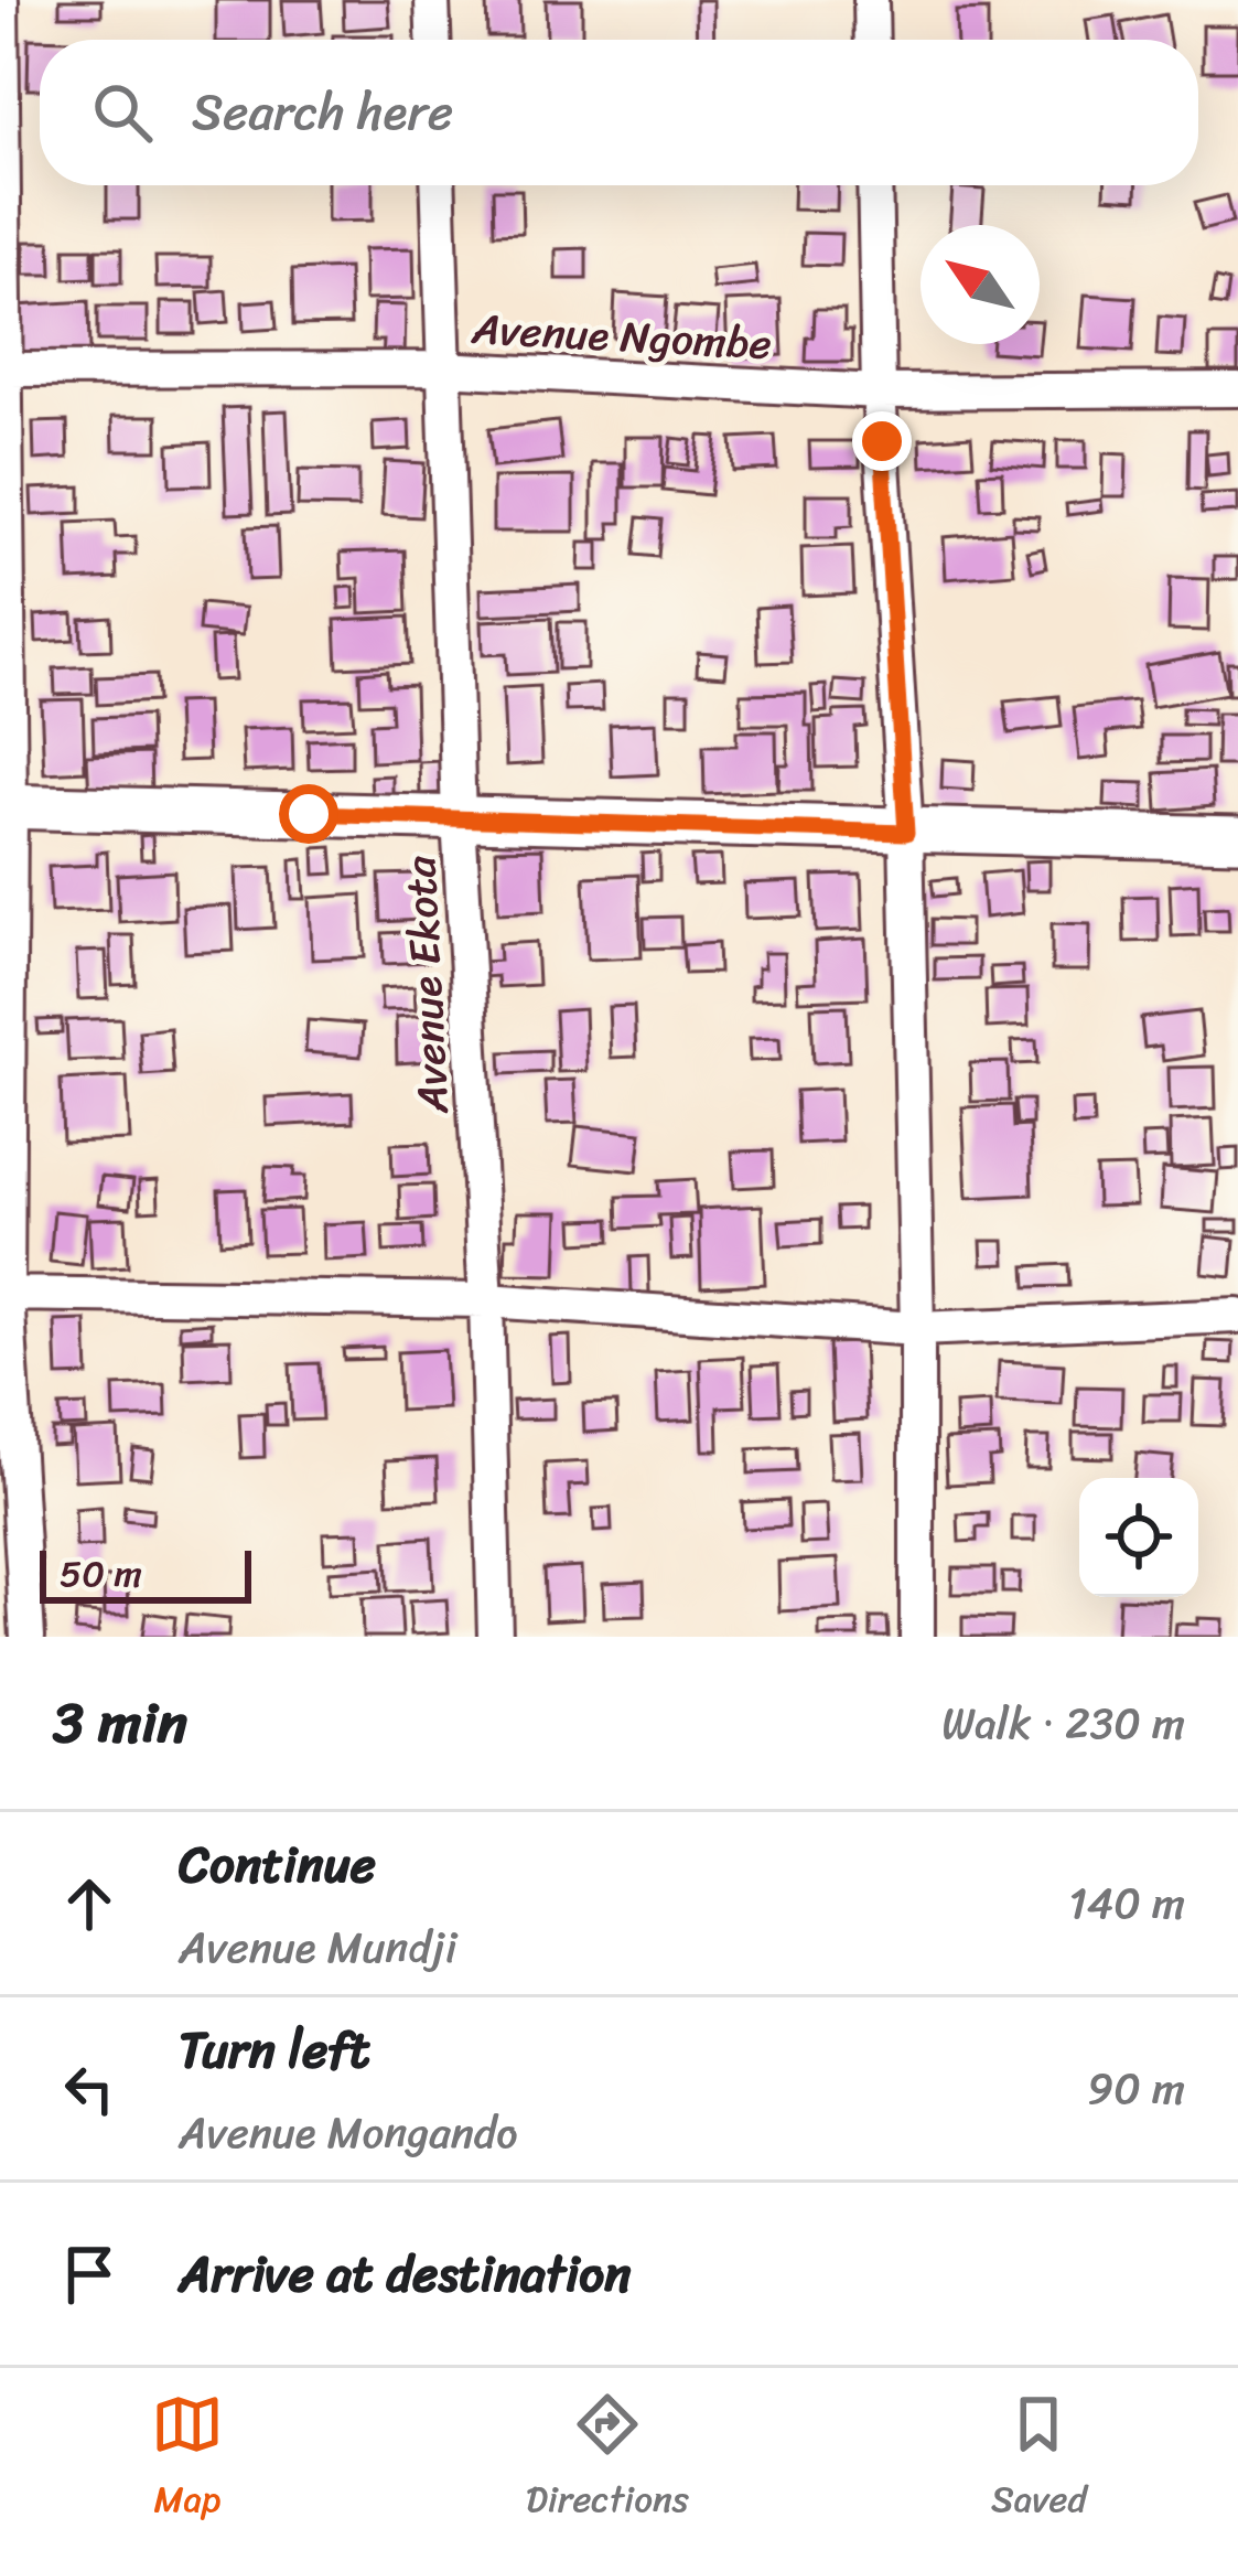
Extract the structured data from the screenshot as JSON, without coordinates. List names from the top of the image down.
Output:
{
  "streets": {
    "street": ["Avenue Ngombe", "Avenue Ekota"]
  },
  "crossings": [
    ["Avenue Ngombe", "Avenue Ekota"]
  ],
  "scale_bar": "50 m",
  "north": "top left",
  "page": {
    "search": "Search here",
    "scale": "50 m",
    "heading": ["3 min", "Walk · 230 m"],
    "list": [
      ["Continue", "Avenue Mundji", "140 m"],
      ["Turn left", "Avenue Mongando", "90 m"],
      "Arrive at destination"
    ],
    "nav": ["Map", "Directions", "Saved"]
  }
}
